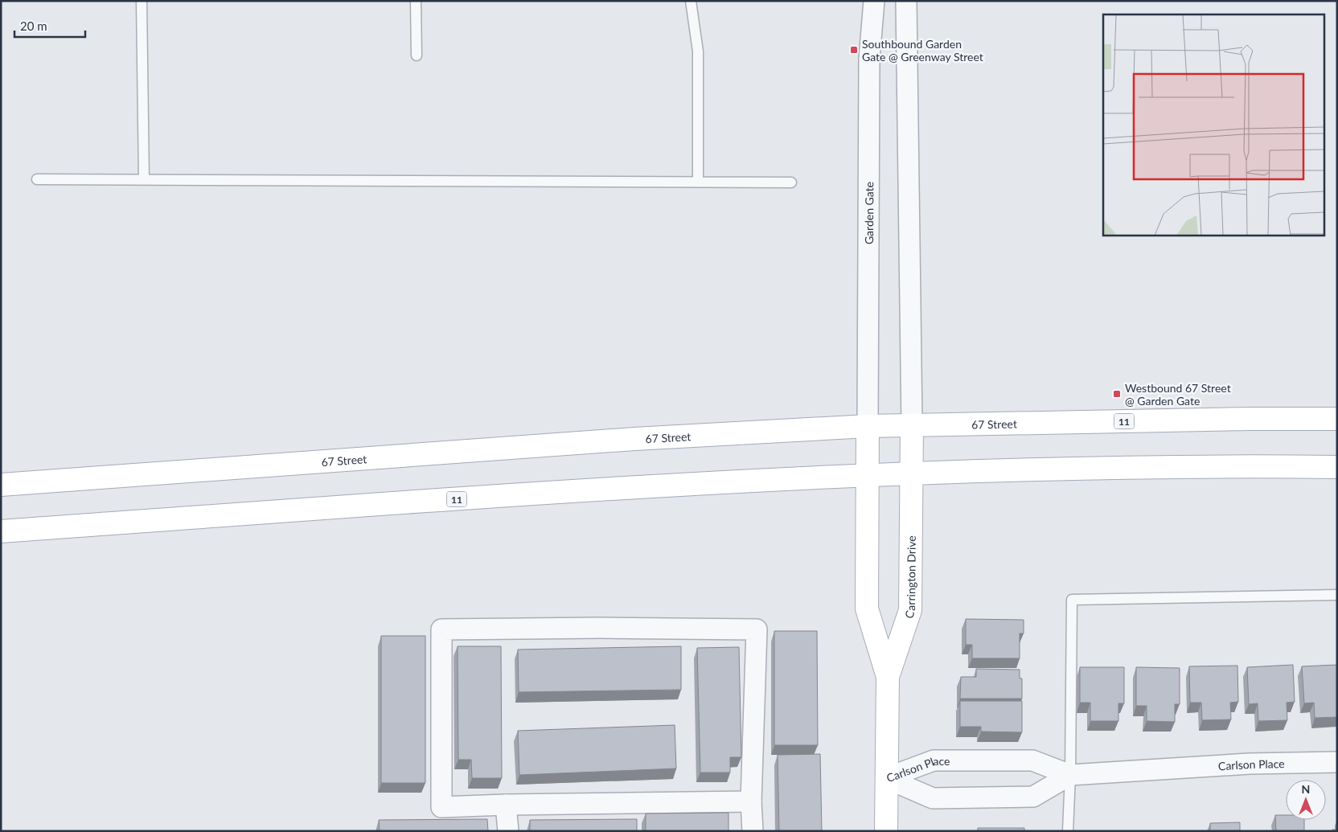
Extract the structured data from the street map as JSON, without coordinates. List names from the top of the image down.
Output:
{
  "streets": {
    "main road": ["11", "67 Street", "Carrington Drive"],
    "street": ["Garden Gate", "Carlson Place"]
  },
  "crossings": [
    ["Garden Gate", "67 Street"],
    ["Garden Gate", "Carrington Drive"],
    ["11", "Carrington Drive"],
    ["67 Street", "Carrington Drive"],
    ["Carrington Drive", "Carlson Place"]
  ],
  "places": {
    "transit": ["Southbound Garden Gate @ Greenway Street", "Westbound 67 Street @ Garden Gate"]
  },
  "scale_bar": "20 m",
  "north": "top"
}
